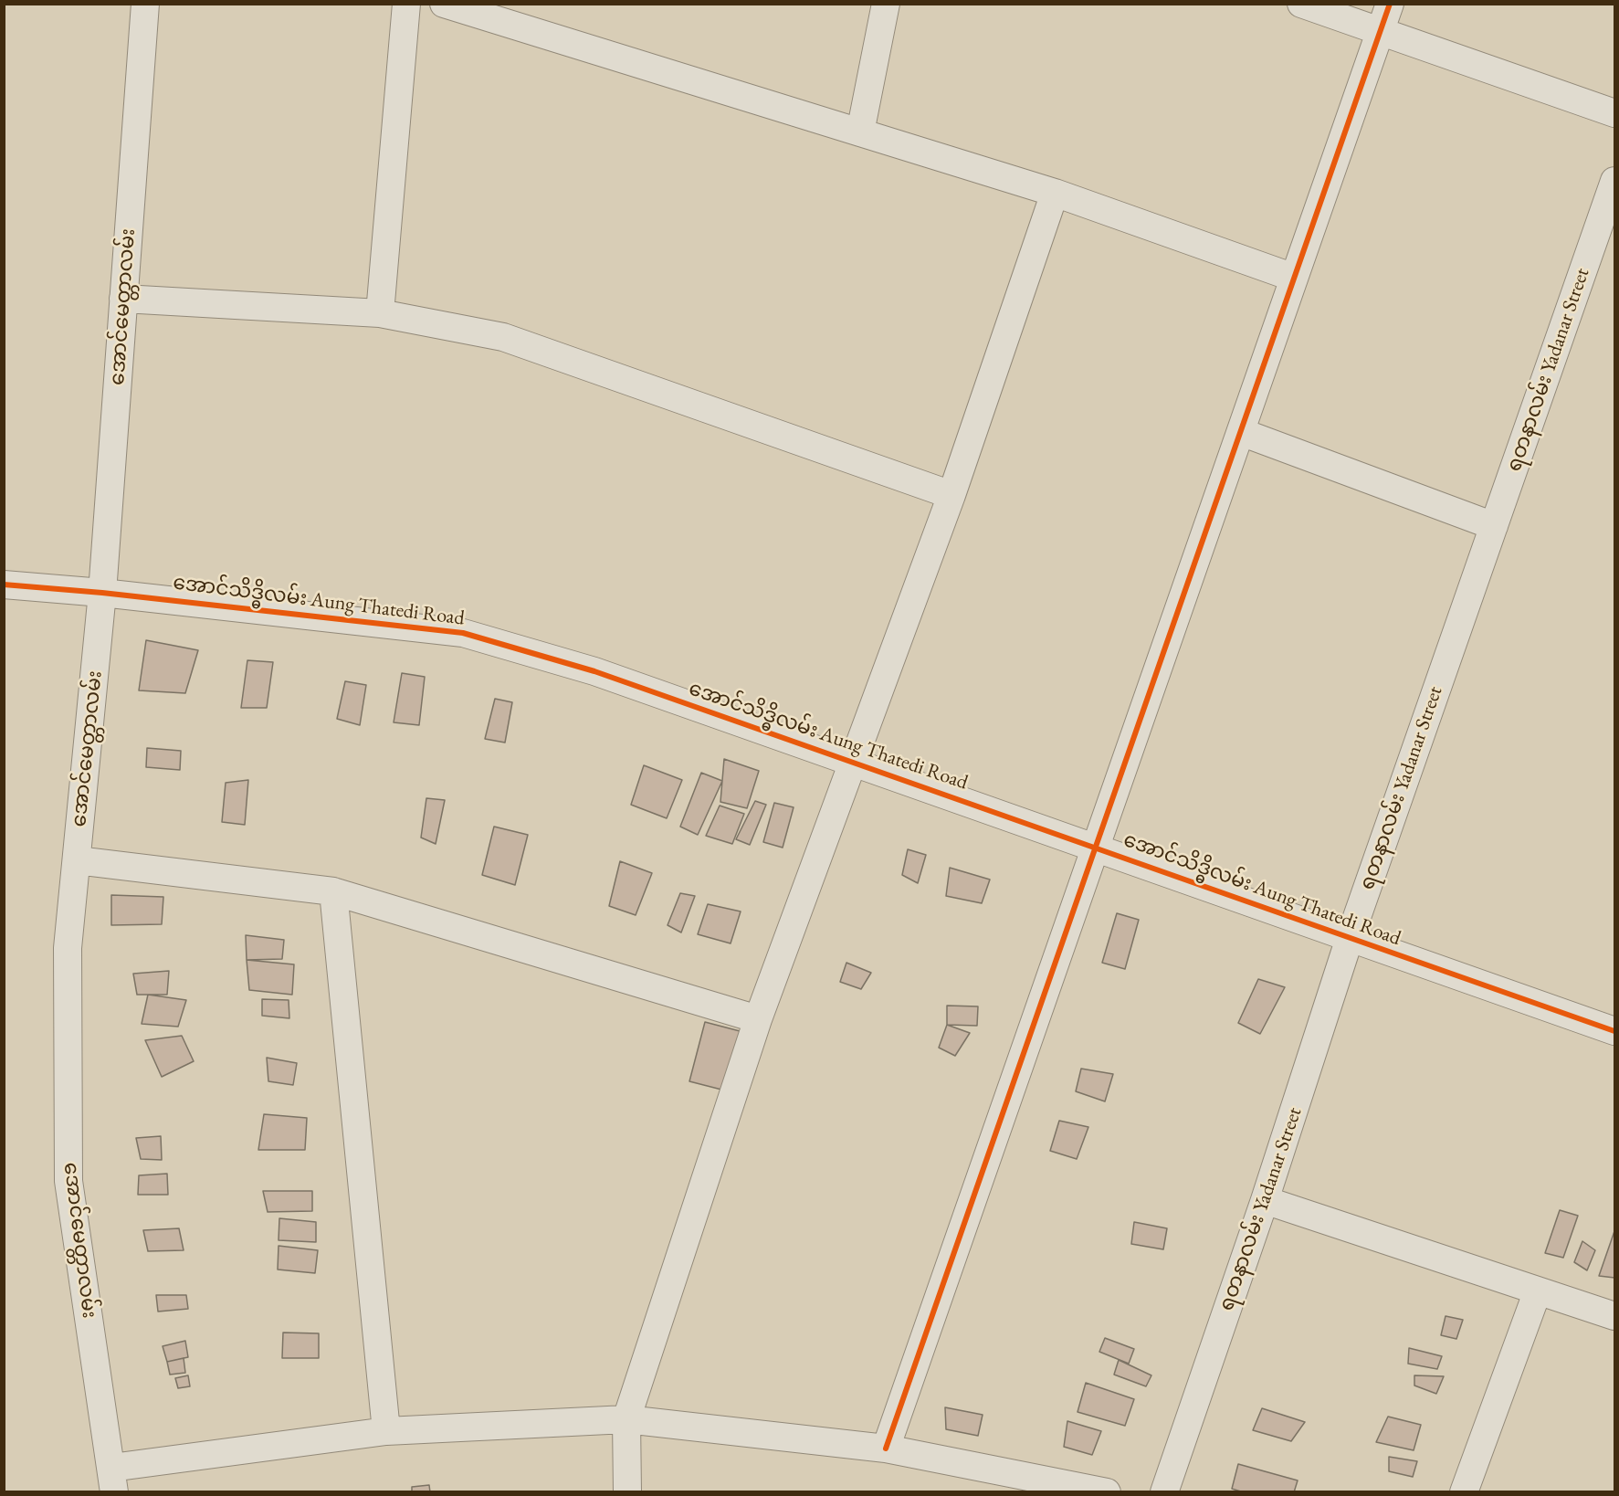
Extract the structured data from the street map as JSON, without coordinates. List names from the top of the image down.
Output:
{
  "streets": {
    "street": ["အောင်မေတ္တာလမ်း", "ရတနာလမ်း Yadanar Street", "အောင်သိဒ္ဓိလမ်း Aung Thatedi Road"]
  },
  "crossings": [
    ["အောင်မေတ္တာလမ်း", "အောင်သိဒ္ဓိလမ်း Aung Thatedi Road"],
    ["ရတနာလမ်း Yadanar Street", "အောင်သိဒ္ဓိလမ်း Aung Thatedi Road"]
  ]
}
